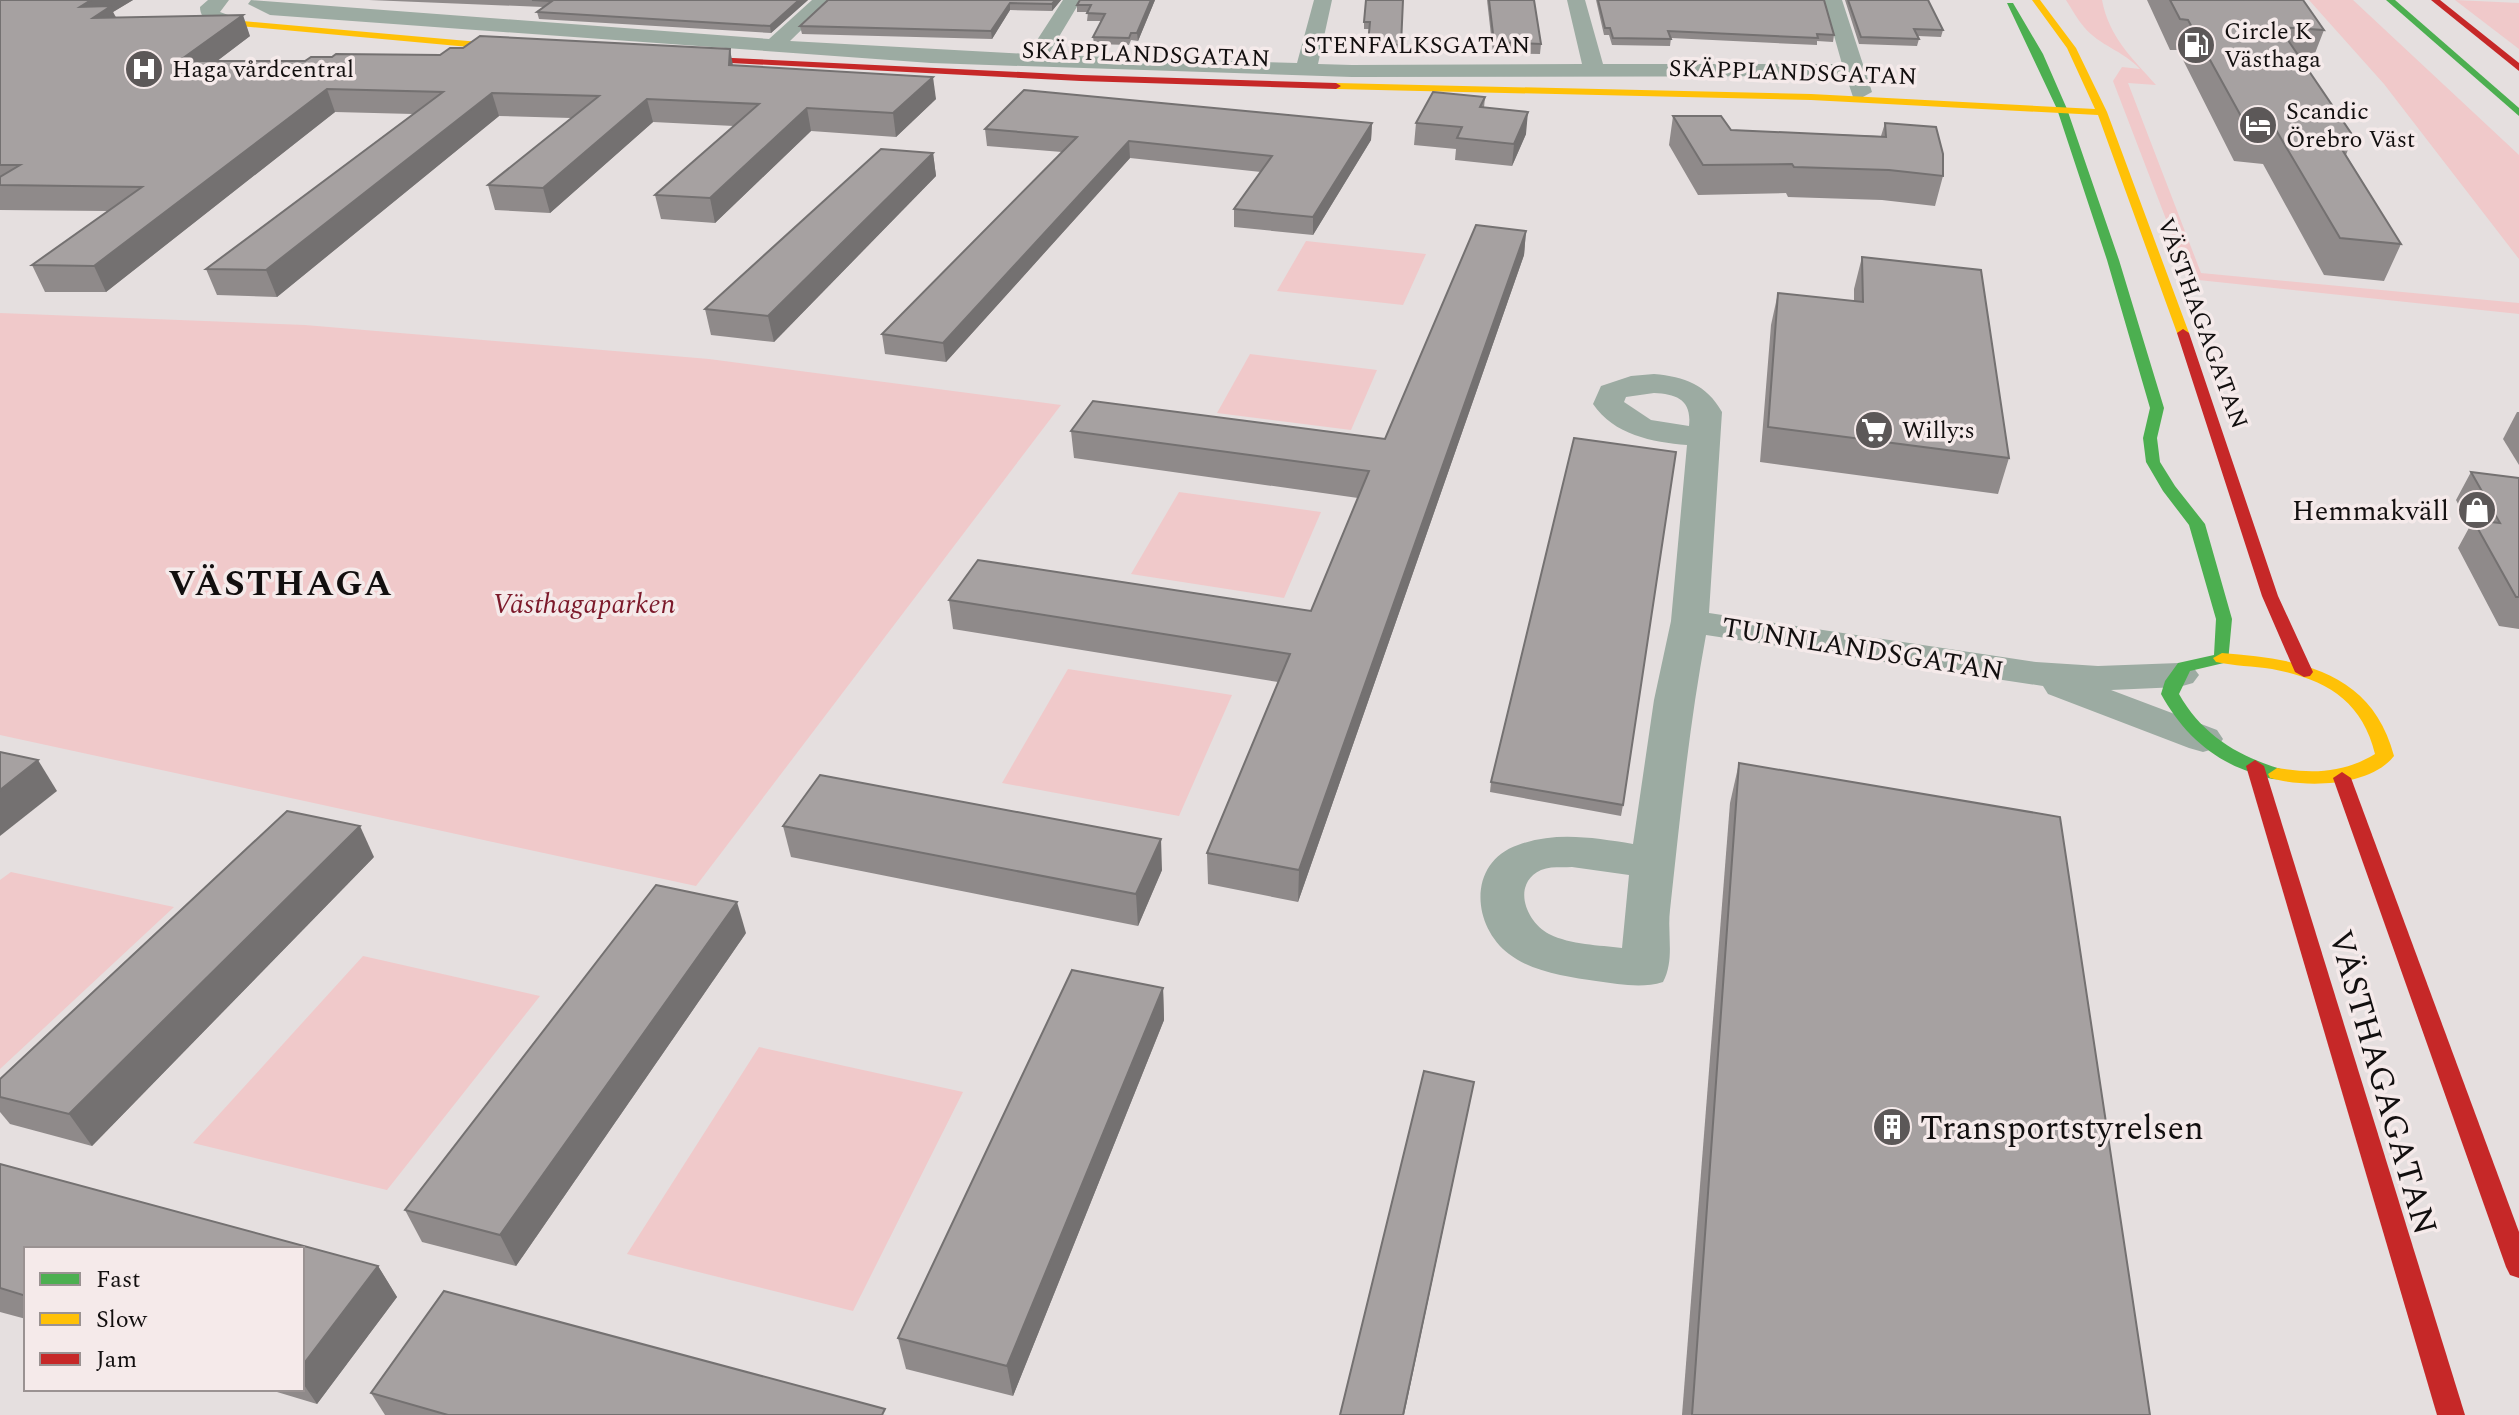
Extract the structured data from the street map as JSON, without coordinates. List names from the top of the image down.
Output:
{
  "streets": {
    "main road": ["SKÄPPLANDSGATAN", "VÄSTHAGAGATAN"],
    "street": ["STENFALKSGATAN", "TUNNLANDSGATAN"]
  },
  "crossings": [
    ["SKÄPPLANDSGATAN", "VÄSTHAGAGATAN"]
  ],
  "districts": ["VÄSTHAGA"],
  "parks": ["Västhagaparken"],
  "places": {
    "fuel station": ["Circle K Västhaga"],
    "hospital": ["Haga vårdcentral"],
    "hotel": ["Scandic Örebro Väst"],
    "supermarket": ["Willy:s"],
    "shop": ["Hemmakväll"],
    "building": ["Transportstyrelsen"]
  },
  "legend": ["Fast", "Slow", "Jam"]
}
